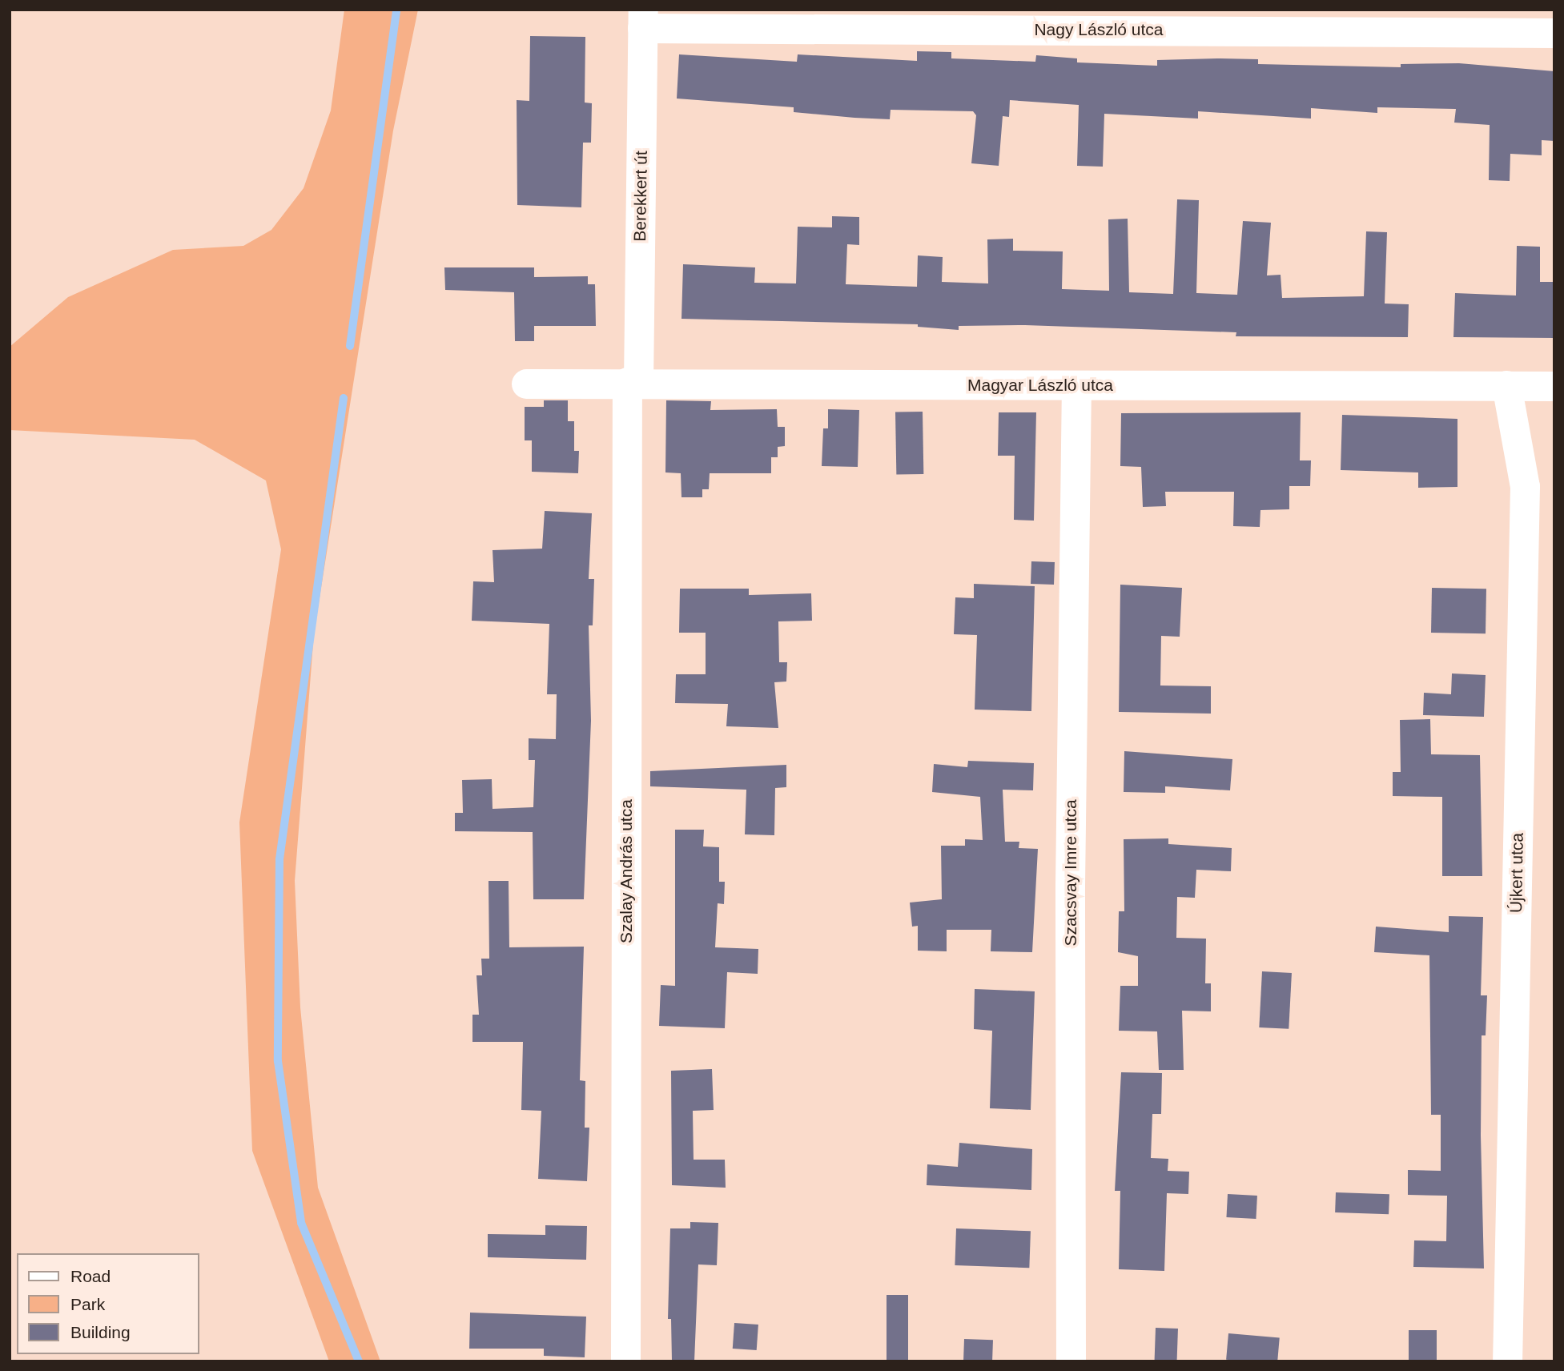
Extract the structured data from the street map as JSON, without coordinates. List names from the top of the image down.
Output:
{
  "streets": {
    "street": [
      "Nagy László utca",
      "Berekkert út",
      "Magyar László utca",
      "Szalay András utca",
      "Szacsvay Imre utca",
      "Újkert utca"
    ]
  },
  "crossings": [
    ["Nagy László utca", "Berekkert út"],
    ["Berekkert út", "Magyar László utca"],
    ["Berekkert út", "Szalay András utca"],
    ["Magyar László utca", "Szalay András utca"],
    ["Magyar László utca", "Szacsvay Imre utca"],
    ["Magyar László utca", "Újkert utca"]
  ],
  "legend": ["Road", "Park", "Building"]
}
